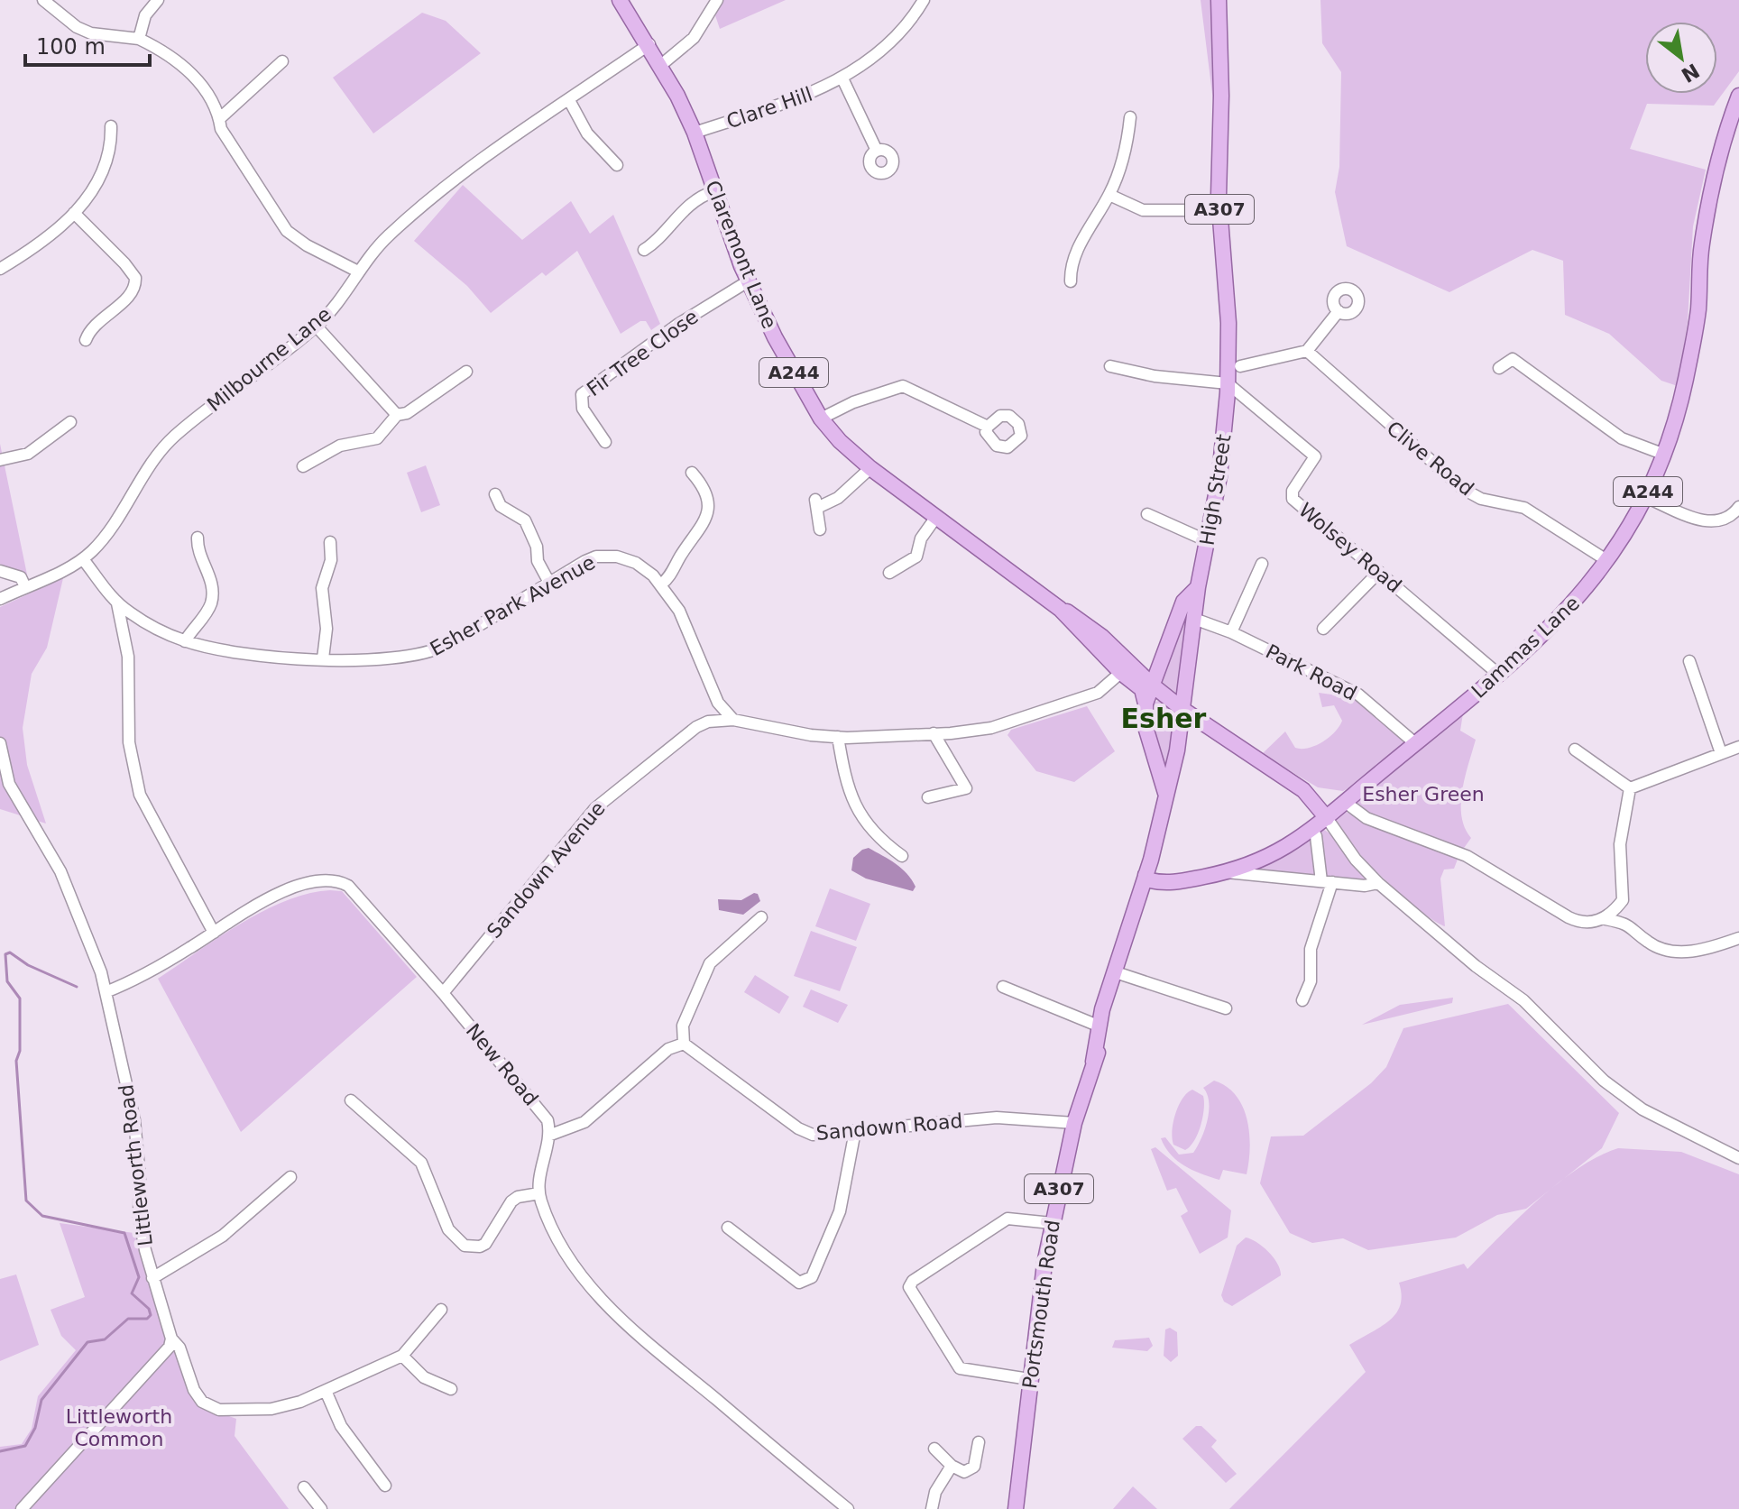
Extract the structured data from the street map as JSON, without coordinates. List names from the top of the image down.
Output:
{
  "streets": {
    "main road": [
      "A307",
      "Claremont Lane",
      "A244",
      "High Street",
      "Lammas Lane",
      "Portsmouth Road"
    ],
    "street": [
      "Clare Hill",
      "Fir Tree Close",
      "Milbourne Lane",
      "Clive Road",
      "Wolsey Road",
      "Esher Park Avenue",
      "Park Road",
      "Sandown Avenue",
      "New Road",
      "Sandown Road",
      "Littleworth Road"
    ]
  },
  "crossings": [
    ["Clare Hill", "Claremont Lane"],
    ["A307", "High Street"],
    ["A307", "Wolsey Road"],
    ["Claremont Lane", "Fir Tree Close"],
    ["Claremont Lane", "Milbourne Lane"],
    ["Claremont Lane", "A244"],
    ["Claremont Lane", "High Street"],
    ["Milbourne Lane", "A244"],
    ["Milbourne Lane", "Esher Park Avenue"],
    ["A244", "High Street"],
    ["A244", "Lammas Lane"],
    ["Clive Road", "Lammas Lane"],
    ["High Street", "Wolsey Road"],
    ["High Street", "Park Road"],
    ["High Street", "Portsmouth Road"],
    ["Wolsey Road", "Lammas Lane"],
    ["Esher Park Avenue", "Sandown Avenue"],
    ["Lammas Lane", "Park Road"],
    ["Sandown Avenue", "New Road"],
    ["New Road", "Littleworth Road"],
    ["Sandown Road", "Portsmouth Road"]
  ],
  "districts": ["Esher"],
  "parks": ["Esher Green", "Littleworth Common"],
  "scale_bar": "100 m",
  "north": "bottom right"
}
